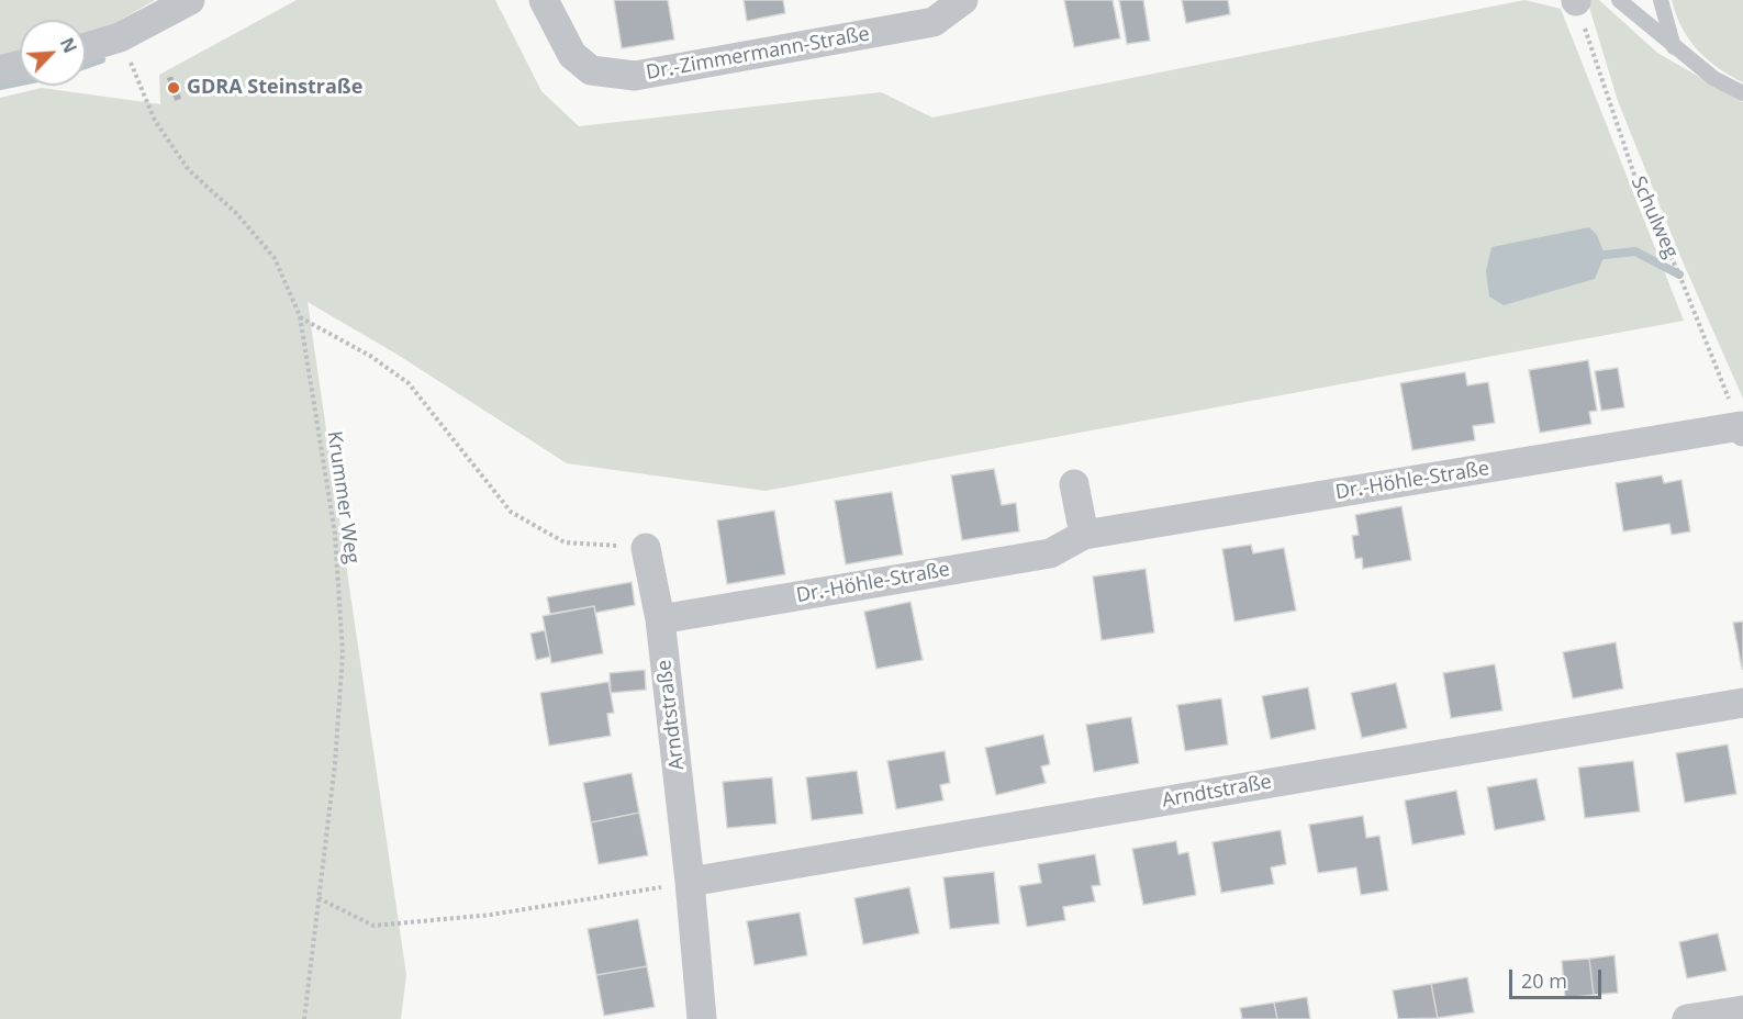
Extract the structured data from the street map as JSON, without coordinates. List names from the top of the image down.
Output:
{
  "streets": {
    "street": ["Dr.-Zimmermann-Straße", "Dr.-Höhle-Straße", "Arndtstraße"],
    "path": ["Schulweg", "Krummer Weg"]
  },
  "crossings": [
    ["Schulweg", "Dr.-Höhle-Straße"],
    ["Dr.-Höhle-Straße", "Arndtstraße"]
  ],
  "places": ["GDRA Steinstraße"],
  "scale_bar": "20 m",
  "north": "top right"
}
